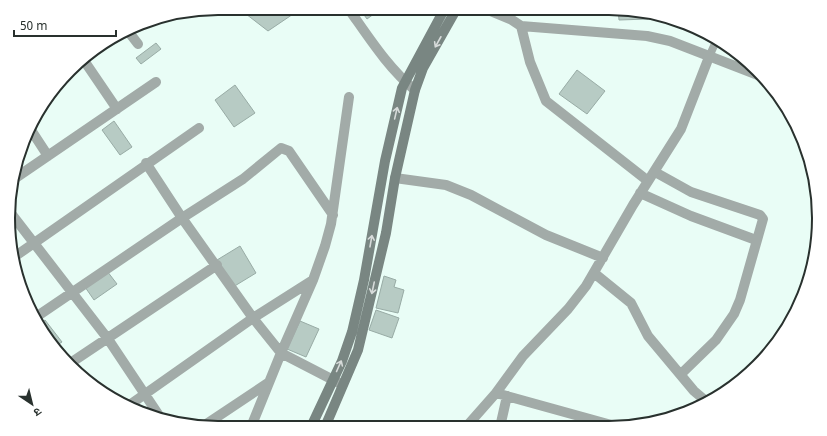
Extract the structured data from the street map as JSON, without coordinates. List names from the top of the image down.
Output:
{
  "scale_bar": "50 m",
  "north": "bottom right"
}
